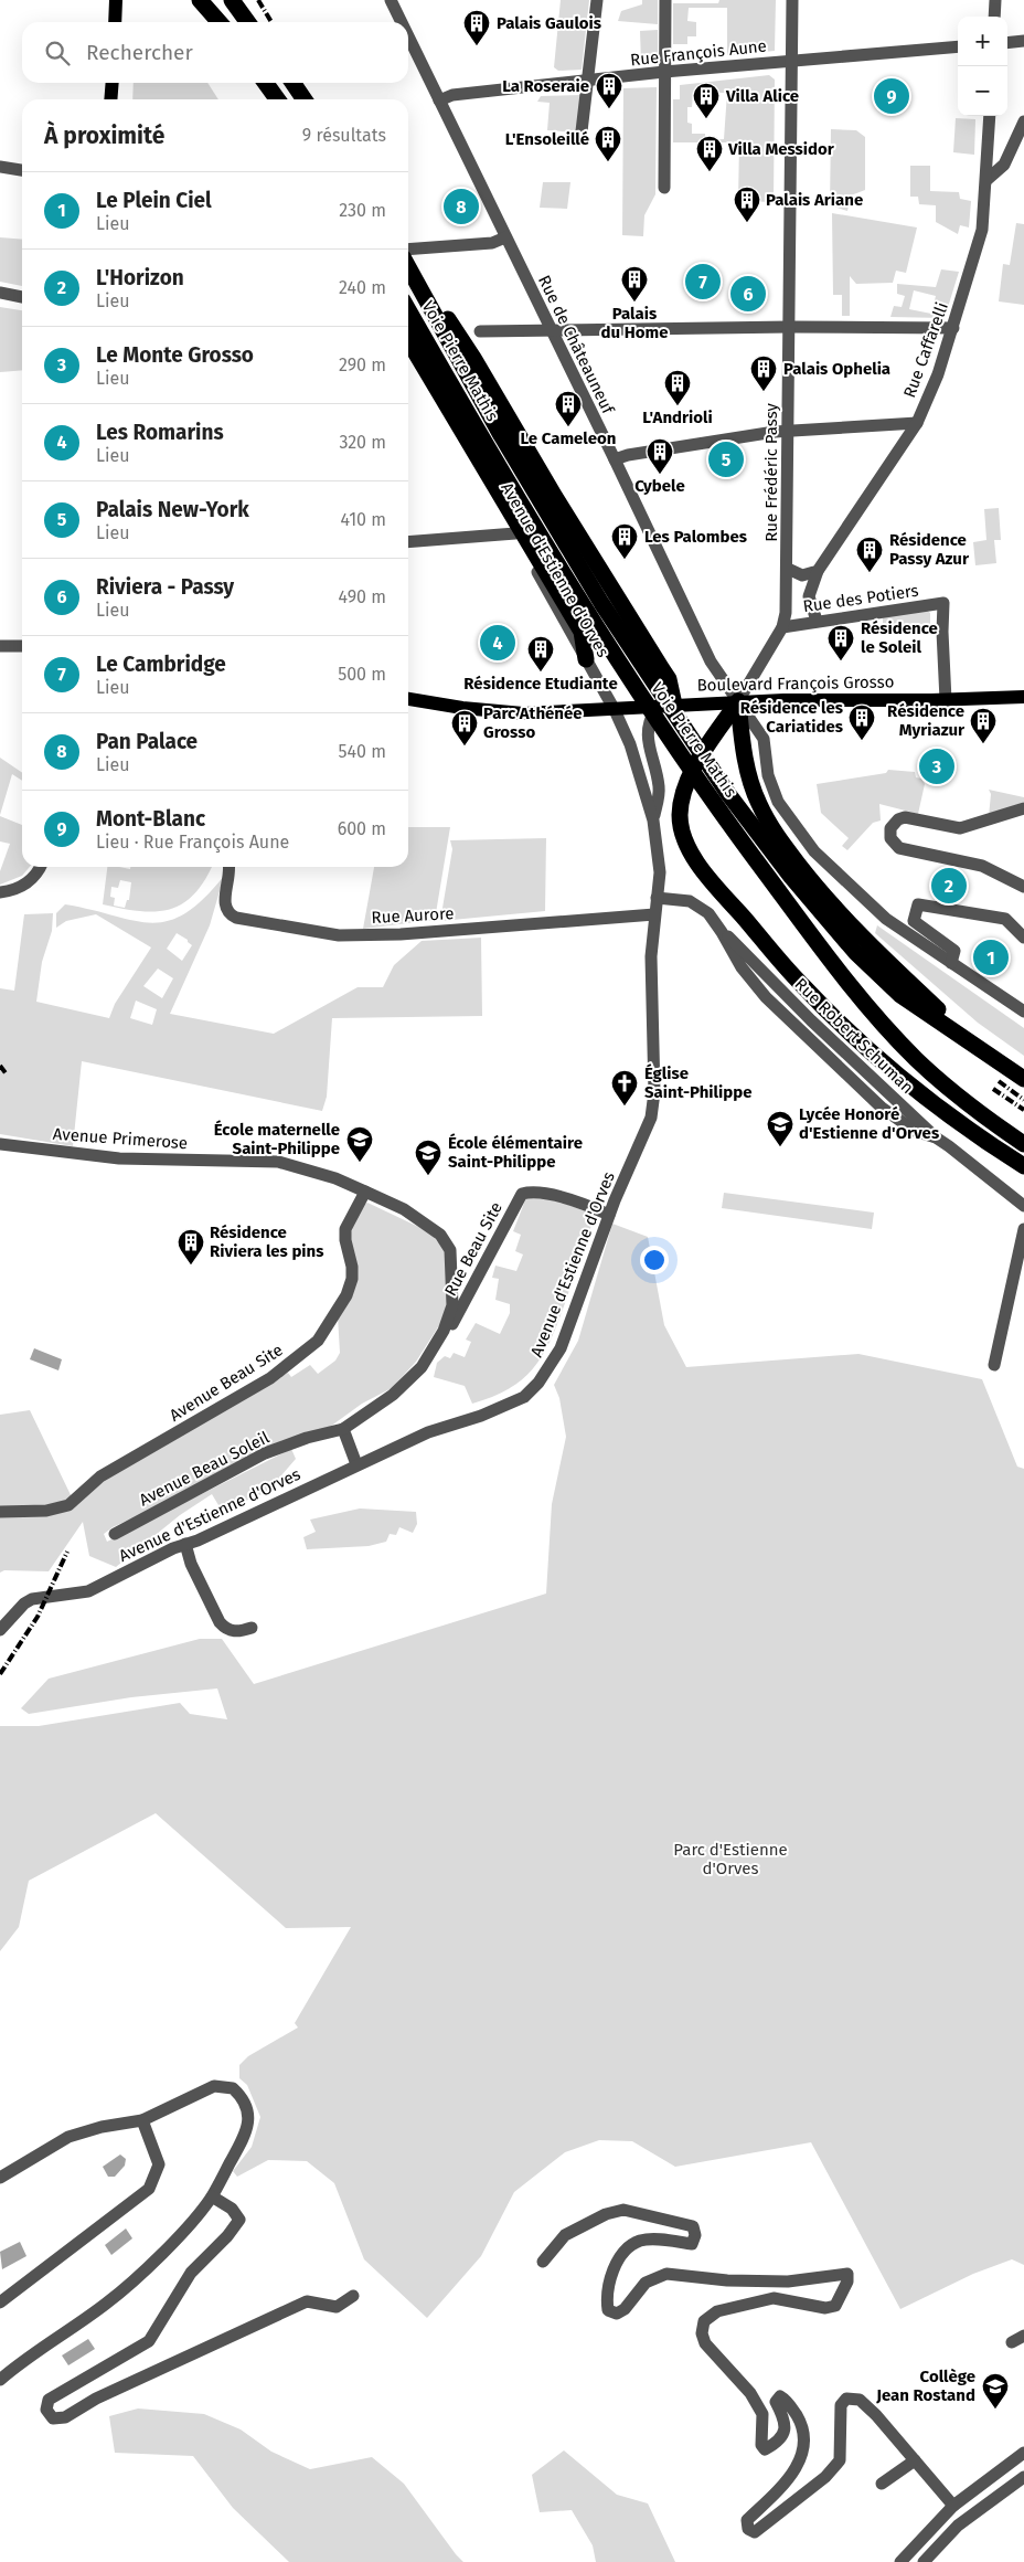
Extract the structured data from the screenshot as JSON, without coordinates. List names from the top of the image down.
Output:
{
  "streets": {
    "highway": ["Voie Pierre Mathis"],
    "main road": ["Boulevard François Grosso"],
    "street": [
      "Rue François Aune",
      "Rue de Châteauneuf",
      "Rue Caffarelli",
      "Rue Frédéric Passy",
      "Avenue d'Estienne d'Orves",
      "Rue des Potiers",
      "Rue Aurore",
      "Rue Robert Schuman",
      "Avenue Primerose",
      "Rue Beau Site",
      "Avenue Beau Site",
      "Avenue Beau Soleil"
    ]
  },
  "crossings": [
    ["Rue François Aune", "Rue de Châteauneuf"],
    ["Rue François Aune", "Rue Frédéric Passy"],
    ["Rue de Châteauneuf", "Rue Frédéric Passy"],
    ["Rue de Châteauneuf", "Boulevard François Grosso"],
    ["Rue Caffarelli", "Rue des Potiers"],
    ["Rue Frédéric Passy", "Rue des Potiers"],
    ["Rue Frédéric Passy", "Boulevard François Grosso"],
    ["Avenue d'Estienne d'Orves", "Boulevard François Grosso"],
    ["Avenue d'Estienne d'Orves", "Rue Aurore"],
    ["Avenue d'Estienne d'Orves", "Rue Robert Schuman"],
    ["Avenue d'Estienne d'Orves", "Rue Beau Site"],
    ["Rue des Potiers", "Boulevard François Grosso"],
    ["Avenue Primerose", "Avenue Beau Site"]
  ],
  "parks": ["Parc d'Estienne d'Orves"],
  "places": {
    "building": [
      "Palais Gaulois",
      "La Roseraie",
      "Villa Alice",
      "L'Ensoleillé",
      "Villa Messidor",
      "Palais Ariane",
      "Palais du Home",
      "Palais Ophelia",
      "L'Andrioli",
      "Le Cameleon",
      "Cybele",
      "Les Palombes",
      "Résidence Passy Azur",
      "Résidence le Soleil",
      "Résidence Etudiante",
      "Résidence les Cariatides",
      "Résidence Myriazur",
      "Parc Athénée Grosso",
      "Résidence Riviera les pins"
    ],
    "church": ["Église Saint-Philippe"],
    "school or university": [
      "Lycée Honoré d'Estienne d'Orves",
      "École maternelle Saint-Philippe",
      "École élémentaire Saint-Philippe",
      "Collège Jean Rostand"
    ]
  },
  "page": {
    "map_buttons": ["+", "−"],
    "search": "Rechercher",
    "pins": [
      "9",
      "8",
      "7",
      "6",
      "5",
      "4",
      "3",
      "2",
      "1"
    ],
    "heading": ["À proximité", "9 résultats"],
    "list": [
      {
        "mark": "1",
        "name": "Le Plein Ciel",
        "note": "Lieu",
        "value": "230 m"
      },
      {
        "mark": "2",
        "name": "L'Horizon",
        "note": "Lieu",
        "value": "240 m"
      },
      {
        "mark": "3",
        "name": "Le Monte Grosso",
        "note": "Lieu",
        "value": "290 m"
      },
      {
        "mark": "4",
        "name": "Les Romarins",
        "note": "Lieu",
        "value": "320 m"
      },
      {
        "mark": "5",
        "name": "Palais New-York",
        "note": "Lieu",
        "value": "410 m"
      },
      {
        "mark": "6",
        "name": "Riviera - Passy",
        "note": "Lieu",
        "value": "490 m"
      },
      {
        "mark": "7",
        "name": "Le Cambridge",
        "note": "Lieu",
        "value": "500 m"
      },
      {
        "mark": "8",
        "name": "Pan Palace",
        "note": "Lieu",
        "value": "540 m"
      },
      {
        "mark": "9",
        "name": "Mont-Blanc",
        "note": "Lieu · Rue François Aune",
        "value": "600 m"
      }
    ]
  }
}
